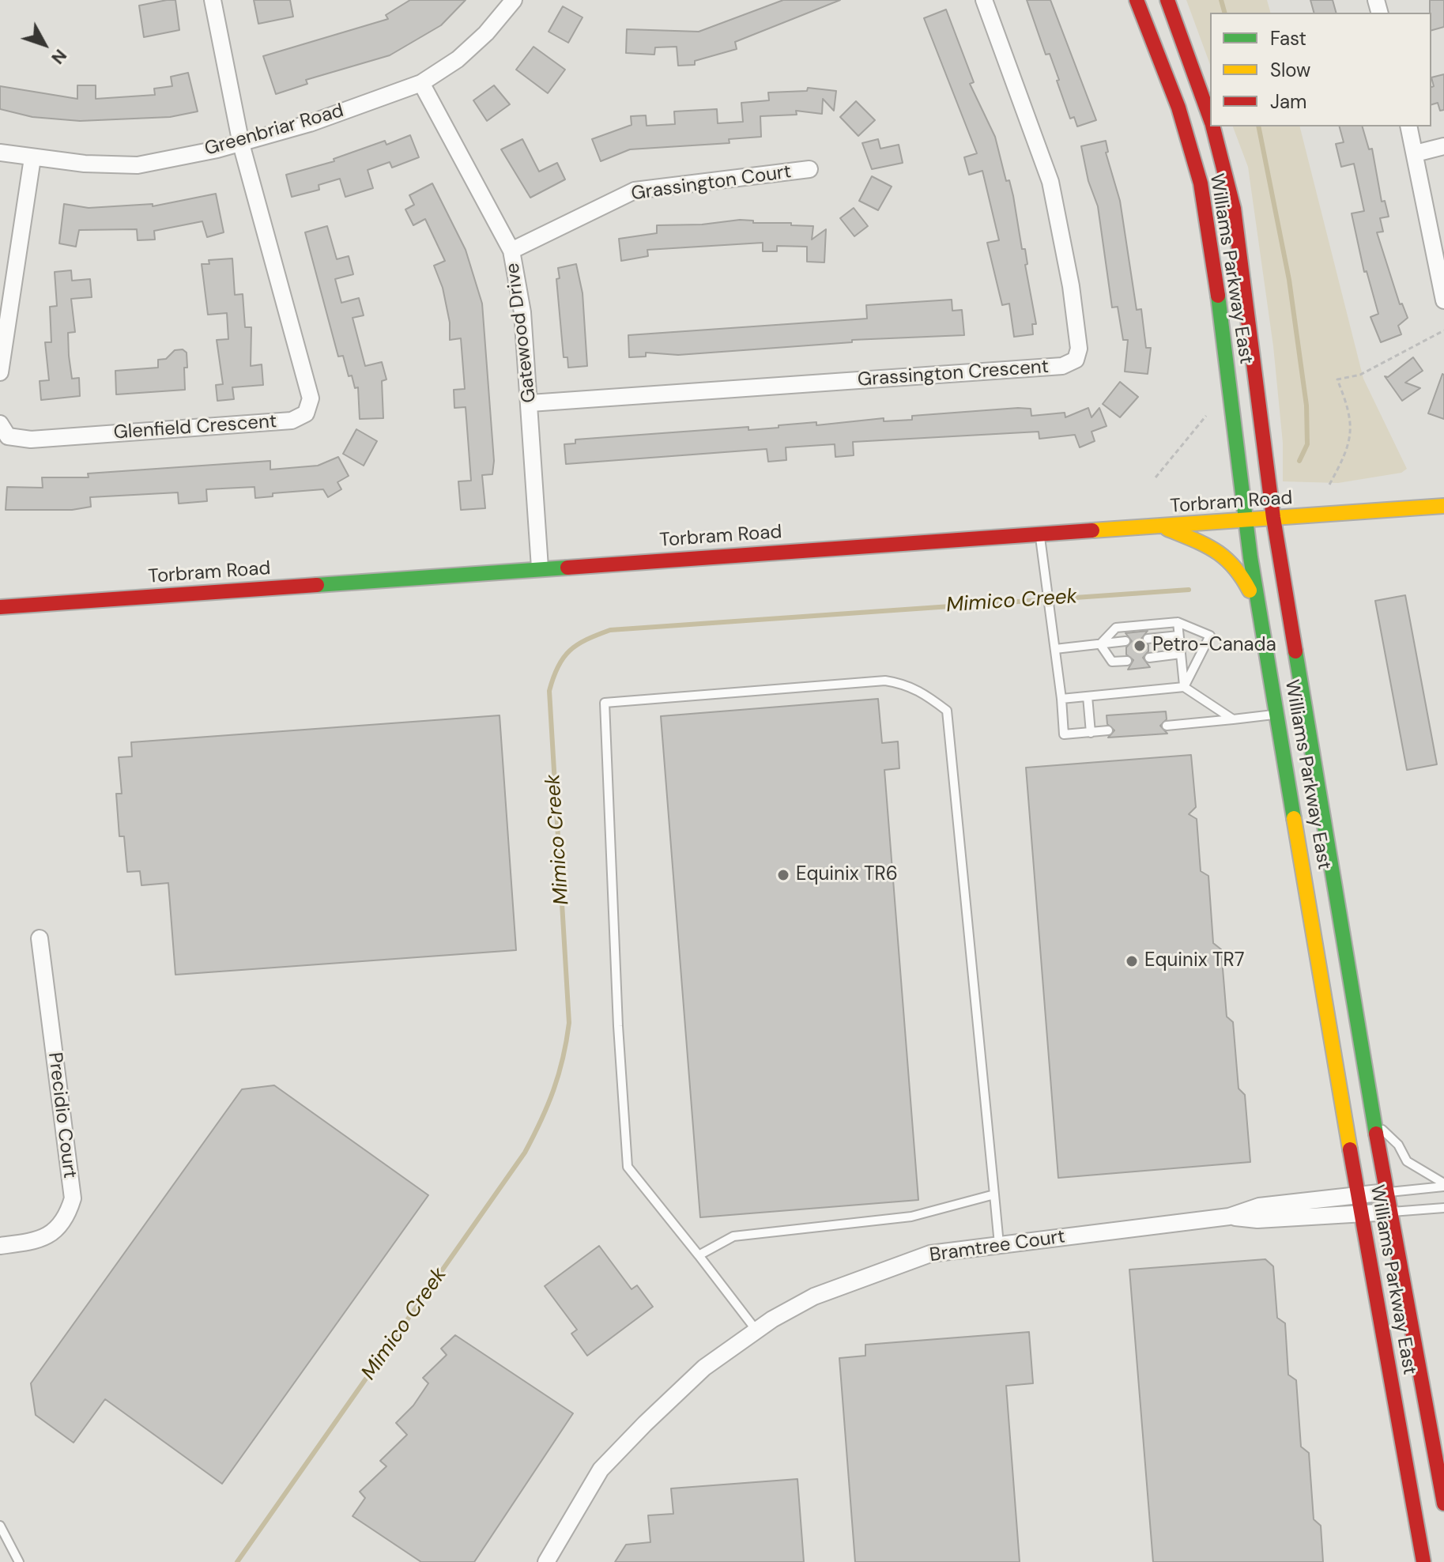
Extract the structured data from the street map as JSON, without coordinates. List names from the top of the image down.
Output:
{
  "streets": {
    "main road": ["Williams Parkway East", "Torbram Road"],
    "street": [
      "Greenbriar Road",
      "Grassington Court",
      "Gatewood Drive",
      "Grassington Crescent",
      "Glenfield Crescent",
      "Precidio Court",
      "Bramtree Court"
    ]
  },
  "crossings": [
    ["Greenbriar Road", "Gatewood Drive"],
    ["Greenbriar Road", "Glenfield Crescent"],
    ["Grassington Court", "Gatewood Drive"],
    ["Williams Parkway East", "Torbram Road"],
    ["Williams Parkway East", "Bramtree Court"],
    ["Gatewood Drive", "Grassington Crescent"],
    ["Gatewood Drive", "Torbram Road"]
  ],
  "water": ["Mimico Creek"],
  "places": ["Petro-Canada", "Equinix TR6", "Equinix TR7"],
  "legend": ["Fast", "Slow", "Jam"],
  "north": "bottom right"
}
